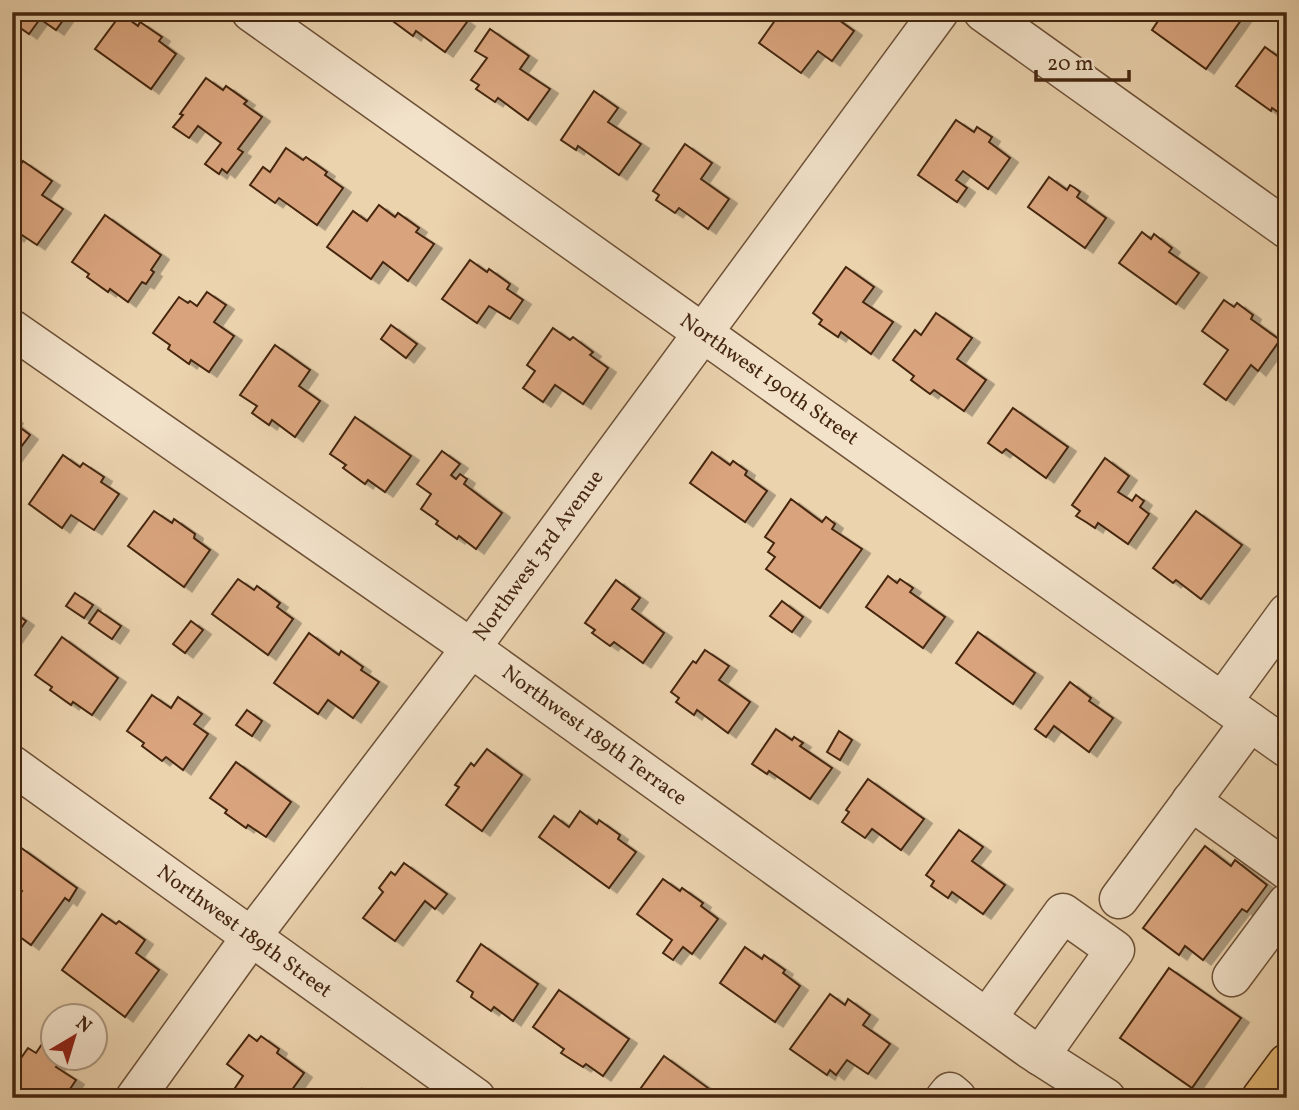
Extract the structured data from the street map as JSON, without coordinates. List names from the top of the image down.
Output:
{
  "streets": {
    "street": [
      "Northwest 190th Street",
      "Northwest 3rd Avenue",
      "Northwest 189th Terrace",
      "Northwest 189th Street"
    ]
  },
  "crossings": [
    ["Northwest 190th Street", "Northwest 3rd Avenue"],
    ["Northwest 3rd Avenue", "Northwest 189th Terrace"],
    ["Northwest 3rd Avenue", "Northwest 189th Street"]
  ],
  "scale_bar": "20 m",
  "north": "top right"
}
